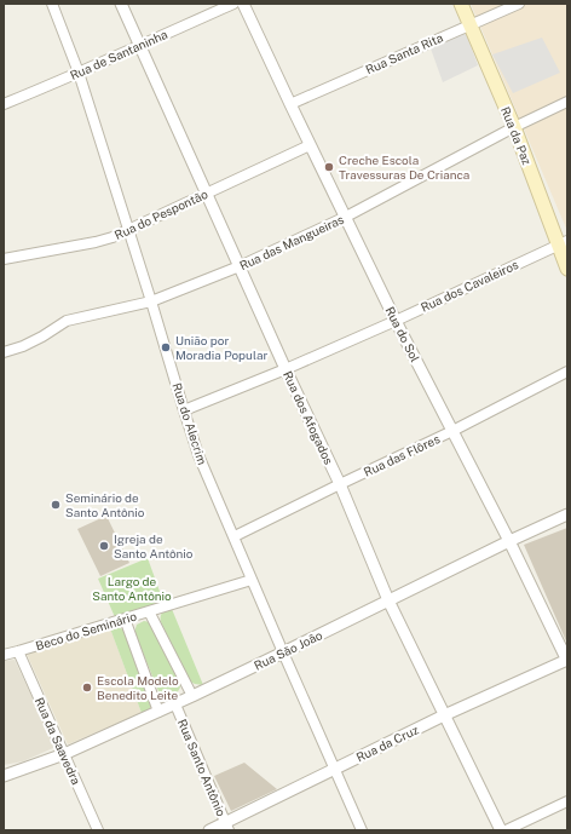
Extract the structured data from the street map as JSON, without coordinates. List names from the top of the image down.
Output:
{
  "streets": {
    "main road": ["Rua da Paz"],
    "street": [
      "Rua Santa Rita",
      "Rua de Santaninha",
      "Rua do Pespontão",
      "Rua das Mangueiras",
      "Rua dos Cavaleiros",
      "Rua do Sol",
      "Rua dos Afogados",
      "Rua do Alecrim",
      "Rua das Flôres",
      "Beco do Seminário",
      "Rua São João",
      "Rua da Saavedra",
      "Rua da Cruz",
      "Rua Santo Antônio"
    ]
  },
  "crossings": [
    ["Rua Santa Rita", "Rua da Paz"],
    ["Rua Santa Rita", "Rua do Sol"],
    ["Rua de Santaninha", "Rua dos Afogados"],
    ["Rua de Santaninha", "Rua do Alecrim"],
    ["Rua da Paz", "Rua das Mangueiras"],
    ["Rua da Paz", "Rua dos Cavaleiros"],
    ["Rua do Pespontão", "Rua do Sol"],
    ["Rua do Pespontão", "Rua dos Afogados"],
    ["Rua do Pespontão", "Rua do Alecrim"],
    ["Rua das Mangueiras", "Rua do Sol"],
    ["Rua das Mangueiras", "Rua dos Afogados"],
    ["Rua das Mangueiras", "Rua do Alecrim"],
    ["Rua dos Cavaleiros", "Rua do Sol"],
    ["Rua dos Cavaleiros", "Rua dos Afogados"],
    ["Rua dos Cavaleiros", "Rua do Alecrim"],
    ["Rua do Sol", "Rua das Flôres"],
    ["Rua do Sol", "Rua São João"],
    ["Rua do Sol", "Rua da Cruz"],
    ["Rua dos Afogados", "Rua das Flôres"],
    ["Rua dos Afogados", "Rua São João"],
    ["Rua dos Afogados", "Rua da Cruz"],
    ["Rua do Alecrim", "Rua das Flôres"],
    ["Rua do Alecrim", "Beco do Seminário"],
    ["Rua do Alecrim", "Rua São João"],
    ["Rua do Alecrim", "Rua da Cruz"],
    ["Beco do Seminário", "Rua da Saavedra"],
    ["Rua São João", "Rua da Saavedra"],
    ["Rua São João", "Rua Santo Antônio"],
    ["Rua da Cruz", "Rua Santo Antônio"]
  ],
  "parks": ["Largo de Santo Antônio"],
  "places": [
    "Creche Escola Travessuras De Crianca",
    "União por Moradia Popular",
    "Seminário de Santo Antônio",
    "Igreja de Santo Antônio",
    "Escola Modelo Benedito Leite"
  ]
}
